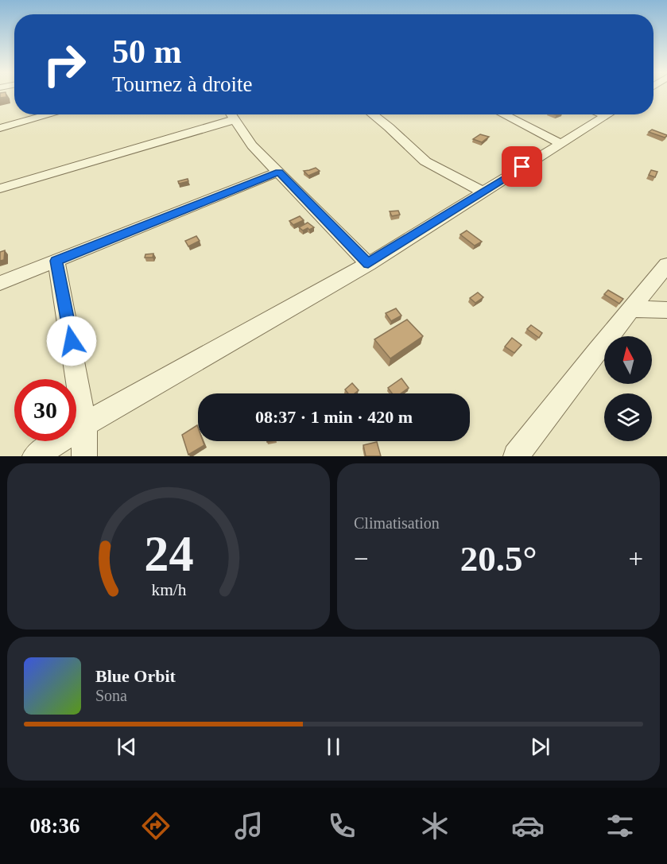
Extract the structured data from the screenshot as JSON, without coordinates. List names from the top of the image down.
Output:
{
  "north": "top",
  "page": {
    "turn": ["50 m", "Tournez à droite"],
    "limit": "30",
    "trip": "08:37 · 1 min · 420 m",
    "tile": "Climatisation",
    "heat": ["−", "20.5°", "+"],
    "song": ["Blue Orbit", "Sona"],
    "tabs": "08:36",
    "gauge": ["24", "km/h"]
  }
}
